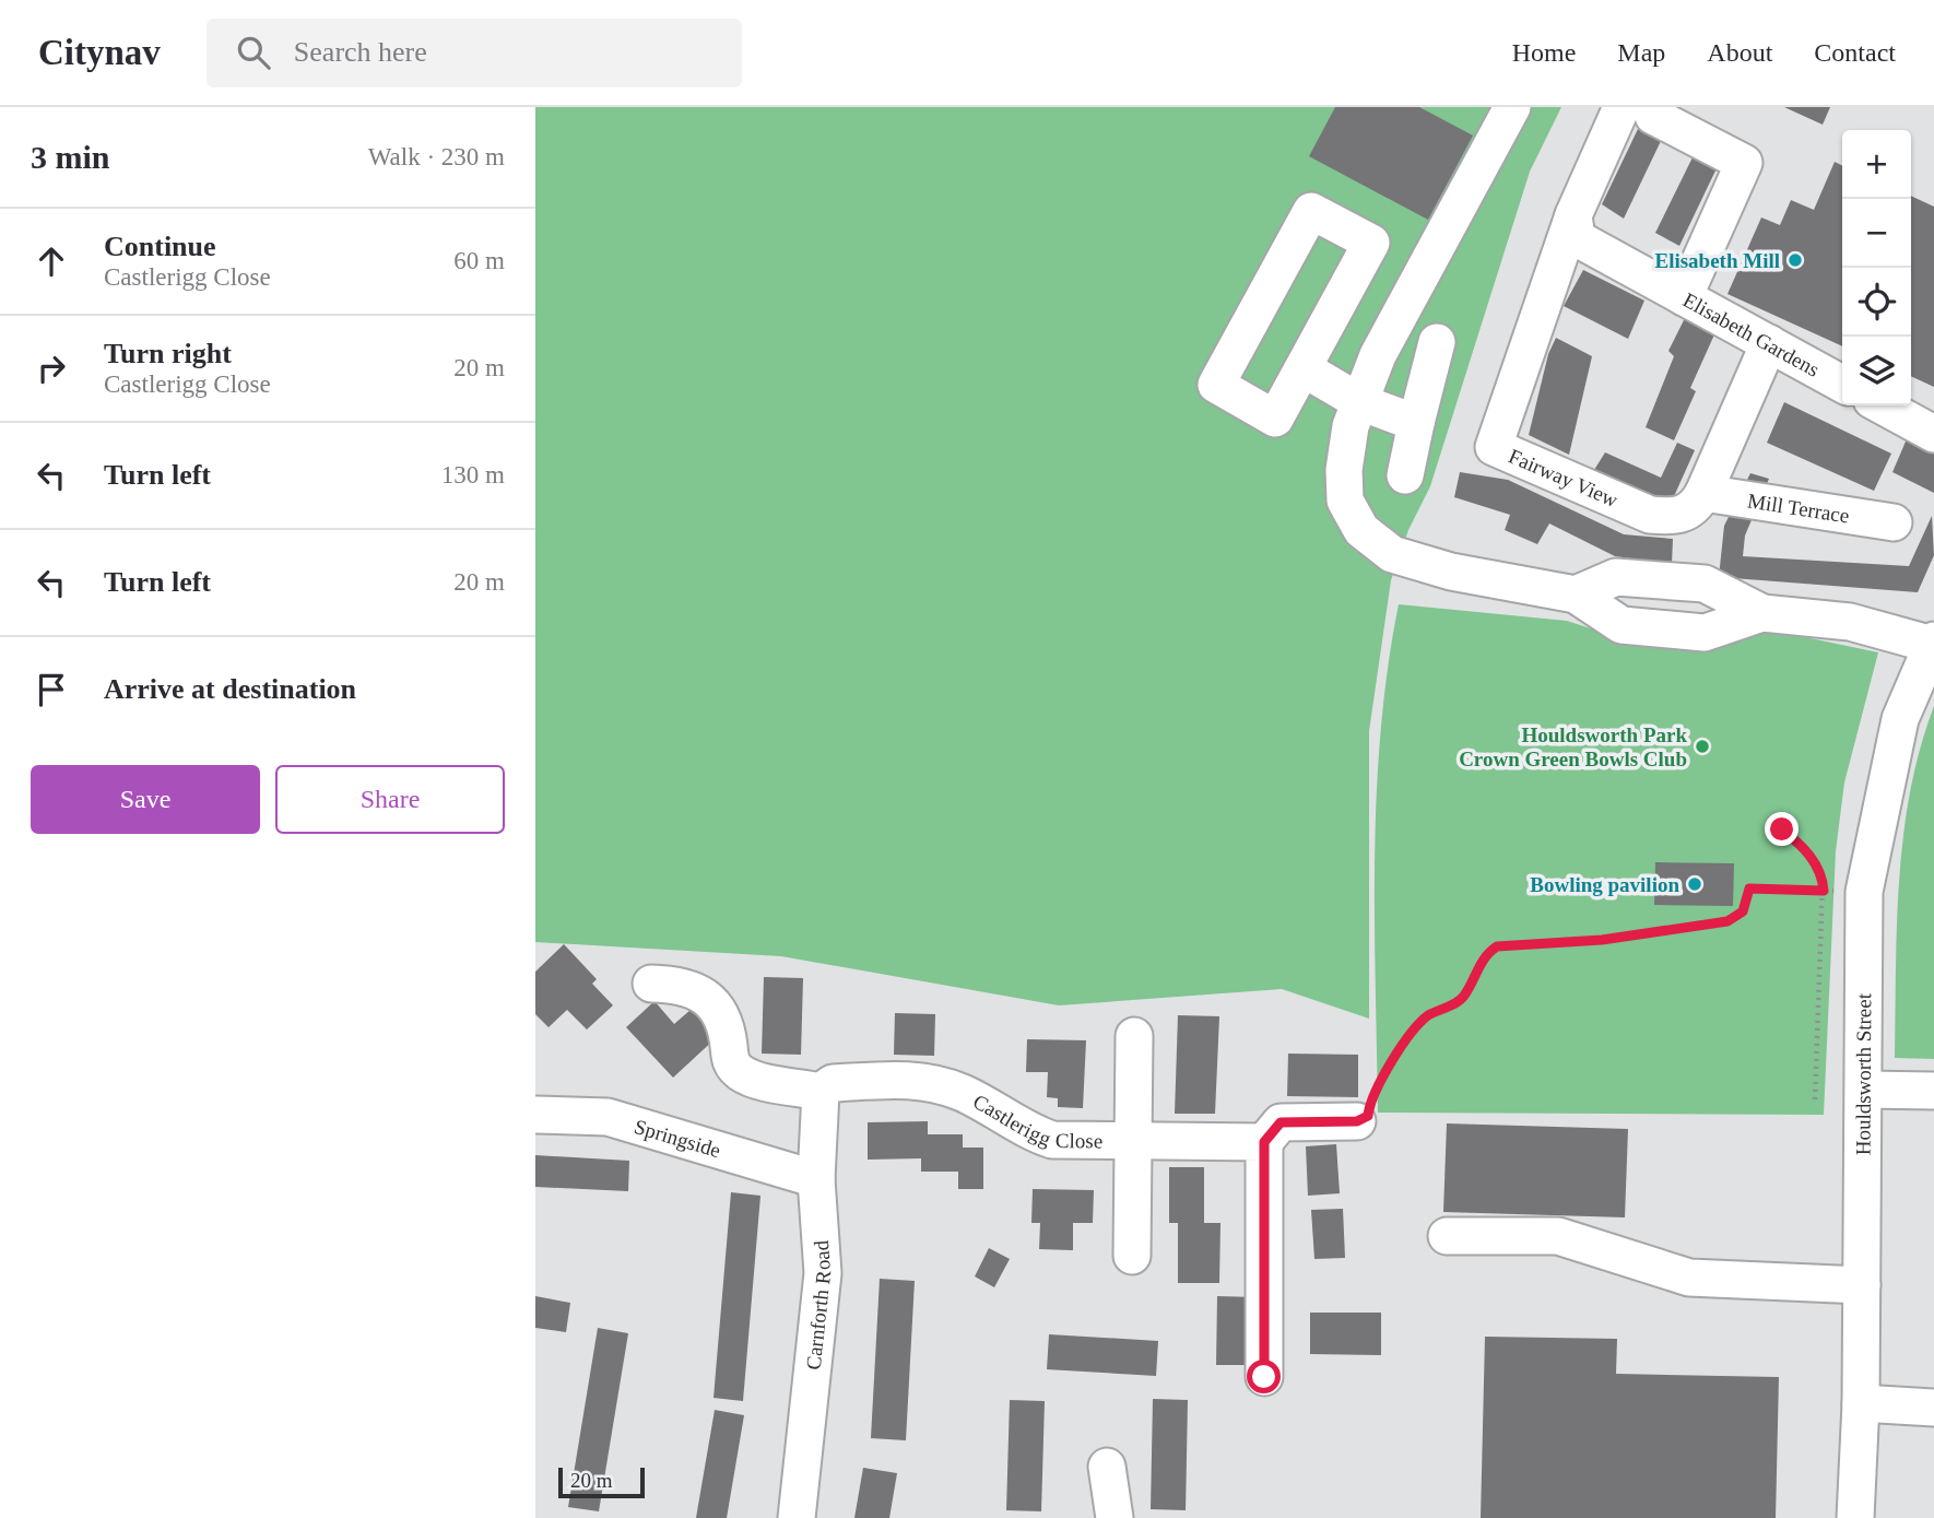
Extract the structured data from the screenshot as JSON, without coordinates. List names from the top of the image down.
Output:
{
  "streets": {
    "street": [
      "Elisabeth Gardens",
      "Fairway View",
      "Mill Terrace",
      "Houldsworth Street",
      "Castlerigg Close",
      "Springside",
      "Carnforth Road"
    ]
  },
  "crossings": [
    ["Elisabeth Gardens", "Fairway View"],
    ["Fairway View", "Mill Terrace"],
    ["Castlerigg Close", "Carnforth Road"],
    ["Springside", "Carnforth Road"]
  ],
  "places": ["Elisabeth Mill", "Houldsworth Park Crown Green Bowls Club", "Bowling pavilion"],
  "scale_bar": "20 m",
  "page": {
    "header": "Citynav",
    "search": "Search here",
    "nav": [
      "Home",
      "Map",
      "About",
      "Contact"
    ],
    "heading": ["3 min", "Walk · 230 m"],
    "map_buttons": ["+", "−"],
    "list": [
      ["Continue", "Castlerigg Close", "60 m"],
      ["Turn right", "Castlerigg Close", "20 m"],
      ["Turn left", "130 m"],
      ["Turn left", "20 m"],
      "Arrive at destination"
    ],
    "buttons": ["Save", "Share"],
    "scale": "20 m"
  }
}
